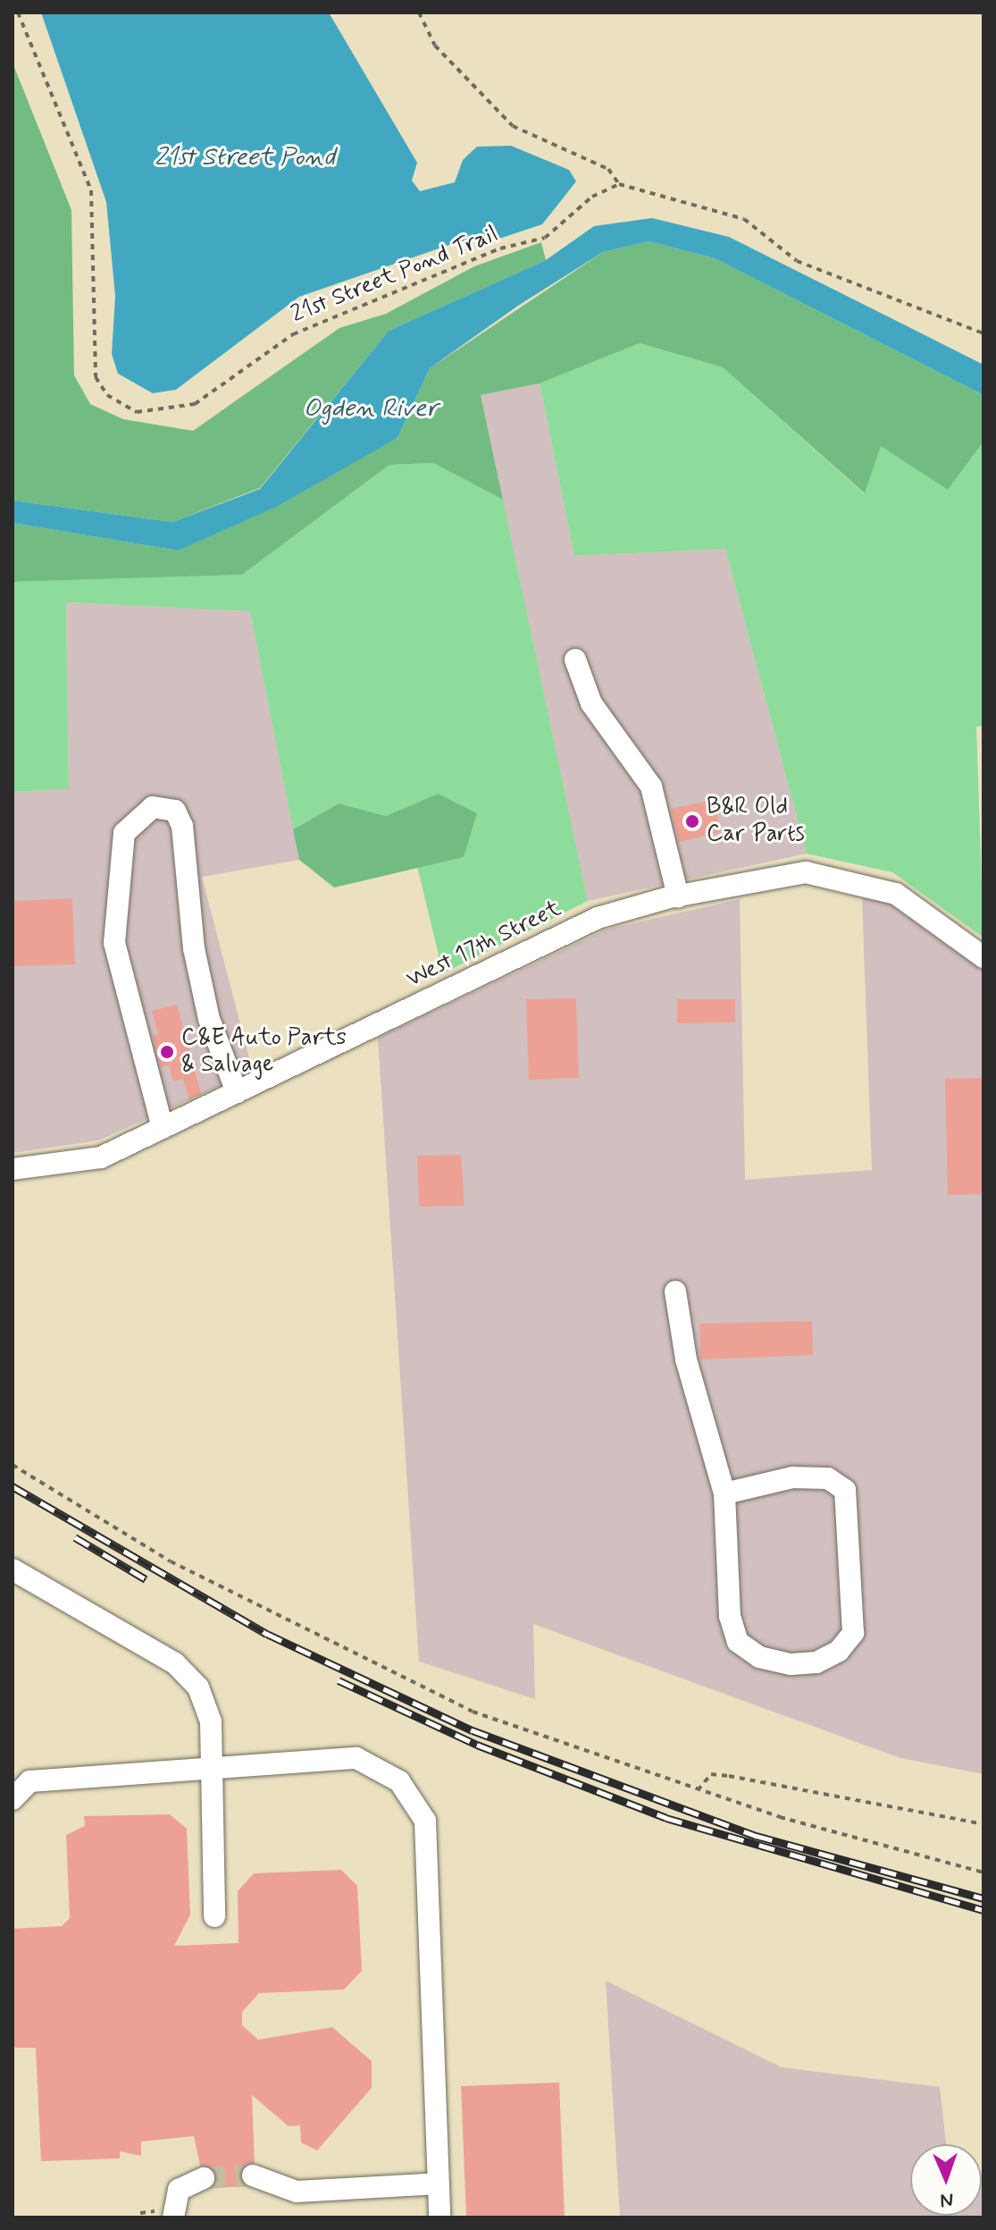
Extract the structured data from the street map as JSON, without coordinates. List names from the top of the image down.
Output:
{
  "streets": {
    "street": ["West 17th Street"],
    "path": ["21st Street Pond Trail"]
  },
  "water": ["21st Street Pond", "Ogden River"],
  "places": ["B&R Old Car Parts", "C&E Auto Parts & Salvage"],
  "north": "bottom"
}
